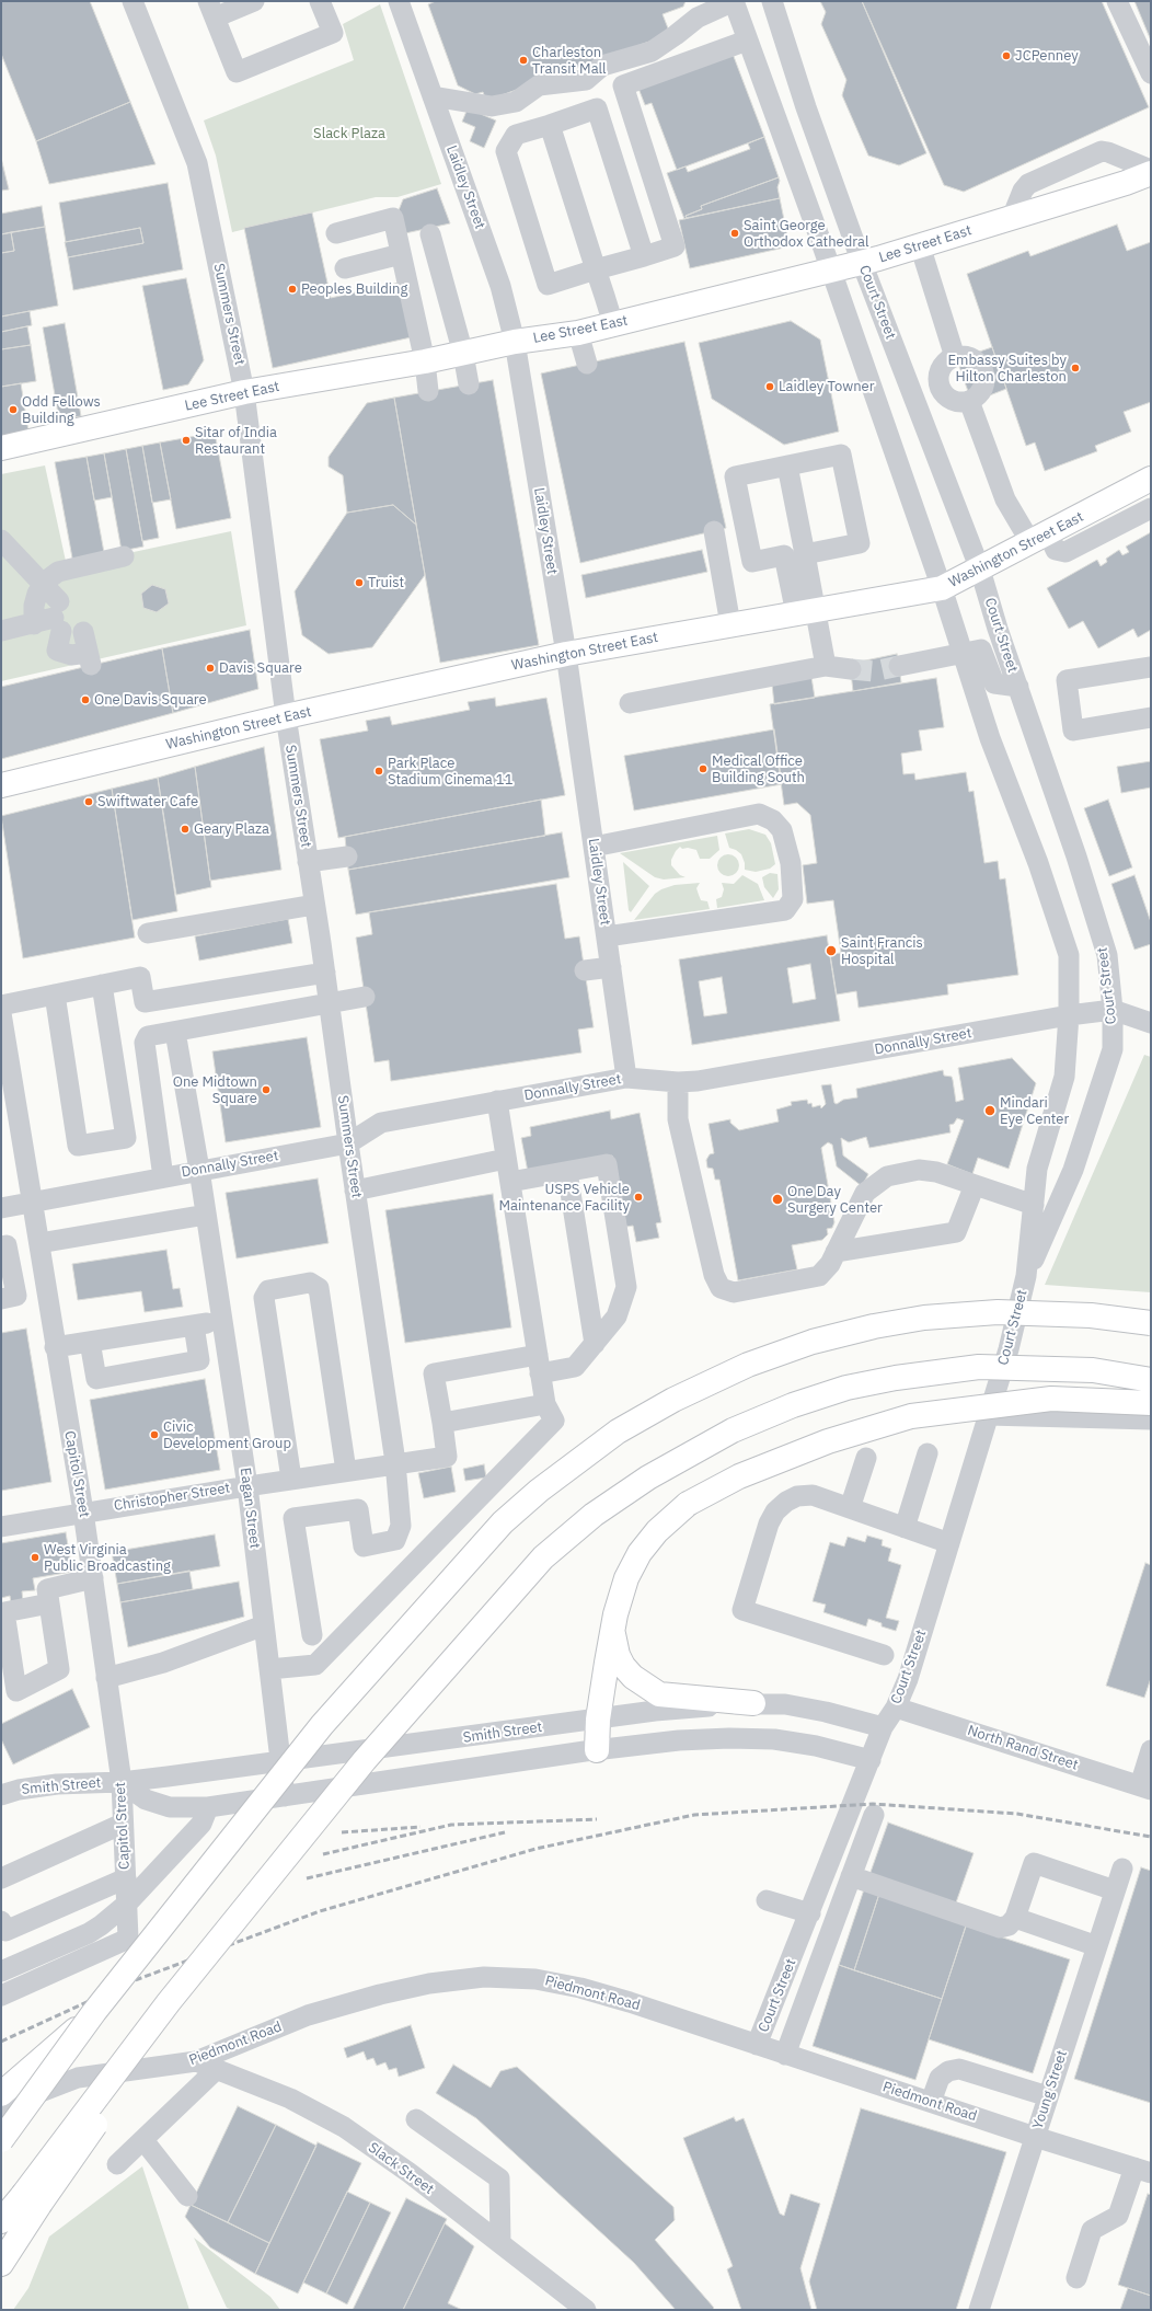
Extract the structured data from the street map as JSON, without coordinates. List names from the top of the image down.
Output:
{
  "streets": {
    "main road": ["Lee Street East", "Washington Street East"],
    "street": [
      "Laidley Street",
      "Court Street",
      "Summers Street",
      "Donnally Street",
      "Capitol Street",
      "Christopher Street",
      "Eagan Street",
      "Smith Street",
      "North Rand Street",
      "Piedmont Road",
      "Young Street",
      "Slack Street"
    ]
  },
  "crossings": [
    ["Laidley Street", "Lee Street East"],
    ["Laidley Street", "Washington Street East"],
    ["Laidley Street", "Donnally Street"],
    ["Lee Street East", "Court Street"],
    ["Lee Street East", "Summers Street"],
    ["Court Street", "Washington Street East"],
    ["Court Street", "Donnally Street"],
    ["Court Street", "Smith Street"],
    ["Court Street", "North Rand Street"],
    ["Court Street", "Piedmont Road"],
    ["Summers Street", "Washington Street East"],
    ["Summers Street", "Donnally Street"],
    ["Summers Street", "Christopher Street"],
    ["Donnally Street", "Capitol Street"],
    ["Donnally Street", "Eagan Street"],
    ["Capitol Street", "Christopher Street"],
    ["Capitol Street", "Smith Street"],
    ["Christopher Street", "Eagan Street"],
    ["Eagan Street", "Smith Street"],
    ["Piedmont Road", "Young Street"],
    ["Piedmont Road", "Slack Street"]
  ],
  "parks": ["Slack Plaza"],
  "places": [
    "JCPenney",
    "Charleston Transit Mall",
    "Saint George Orthodox Cathedral",
    "Peoples Building",
    "Embassy Suites by Hilton Charleston",
    "Laidley Towner",
    "Odd Fellows Building",
    "Sitar of India Restaurant",
    "Truist",
    "Davis Square",
    "One Davis Square",
    "Medical Office Building South",
    "Park Place Stadium Cinema 11",
    "Swiftwater Cafe",
    "Geary Plaza",
    "Saint Francis Hospital",
    "One Midtown Square",
    "Mindari Eye Center",
    "USPS Vehicle Maintenance Facility",
    "One Day Surgery Center",
    "Civic Development Group",
    "West Virginia Public Broadcasting"
  ]
}
